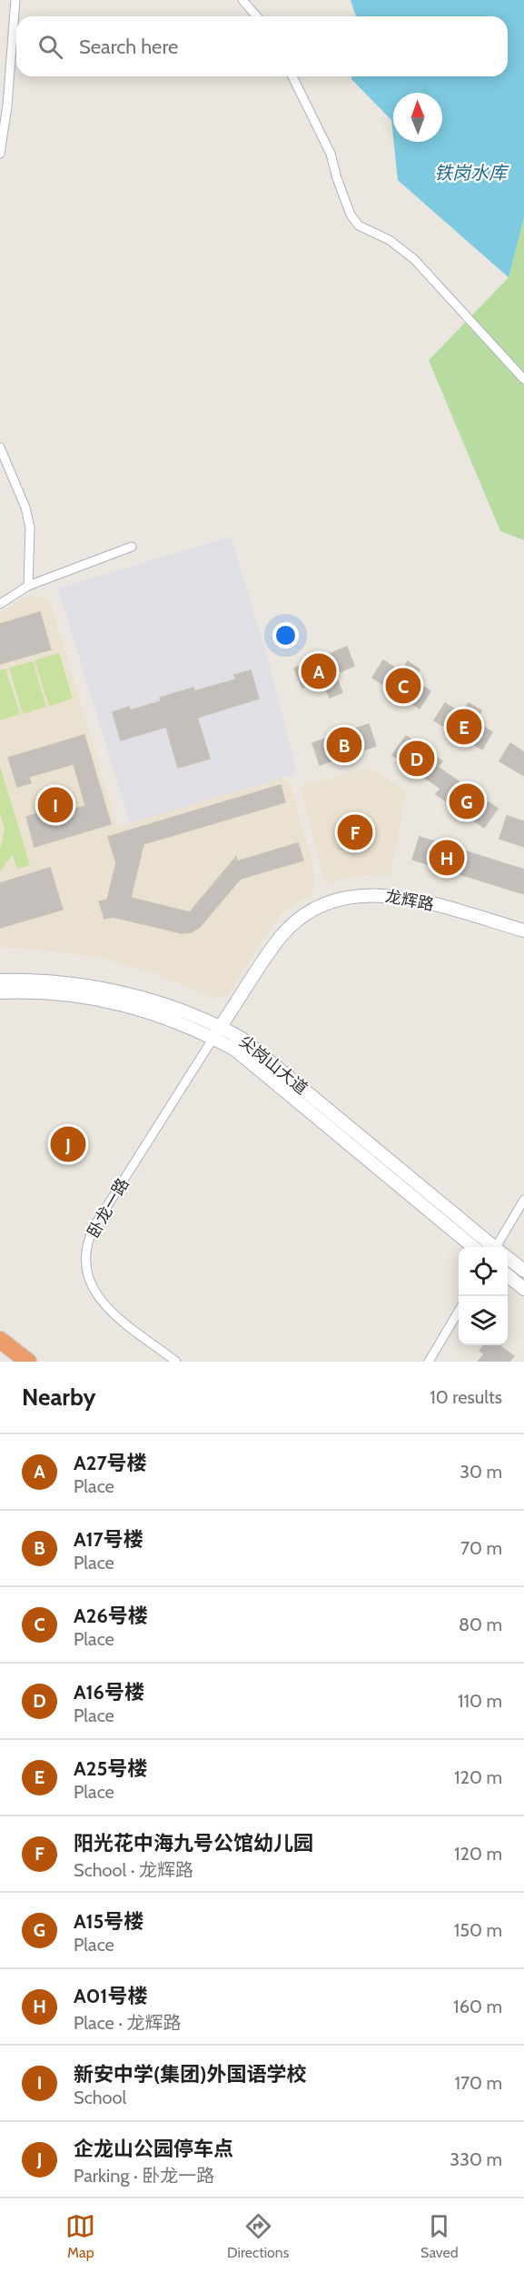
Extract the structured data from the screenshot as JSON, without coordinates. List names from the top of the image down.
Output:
{
  "streets": {
    "main road": ["龙辉路", "尖岗山大道"],
    "street": ["卧龙一路"]
  },
  "crossings": [
    ["龙辉路", "尖岗山大道"],
    ["龙辉路", "卧龙一路"],
    ["尖岗山大道", "卧龙一路"]
  ],
  "water": ["铁岗水库"],
  "north": "top",
  "page": {
    "search": "Search here",
    "pins": [
      "A",
      "C",
      "E",
      "B",
      "D",
      "G",
      "I",
      "F",
      "H",
      "J"
    ],
    "heading": ["Nearby", "10 results"],
    "list": [
      {
        "mark": "A",
        "name": "A27号楼",
        "note": "Place",
        "value": "30 m"
      },
      {
        "mark": "B",
        "name": "A17号楼",
        "note": "Place",
        "value": "70 m"
      },
      {
        "mark": "C",
        "name": "A26号楼",
        "note": "Place",
        "value": "80 m"
      },
      {
        "mark": "D",
        "name": "A16号楼",
        "note": "Place",
        "value": "110 m"
      },
      {
        "mark": "E",
        "name": "A25号楼",
        "note": "Place",
        "value": "120 m"
      },
      {
        "mark": "F",
        "name": "阳光花中海九号公馆幼儿园",
        "note": "School · 龙辉路",
        "value": "120 m"
      },
      {
        "mark": "G",
        "name": "A15号楼",
        "note": "Place",
        "value": "150 m"
      },
      {
        "mark": "H",
        "name": "A01号楼",
        "note": "Place · 龙辉路",
        "value": "160 m"
      },
      {
        "mark": "I",
        "name": "新安中学(集团)外国语学校",
        "note": "School",
        "value": "170 m"
      },
      {
        "mark": "J",
        "name": "企龙山公园停车点",
        "note": "Parking · 卧龙一路",
        "value": "330 m"
      }
    ],
    "nav": ["Map", "Directions", "Saved"]
  }
}
